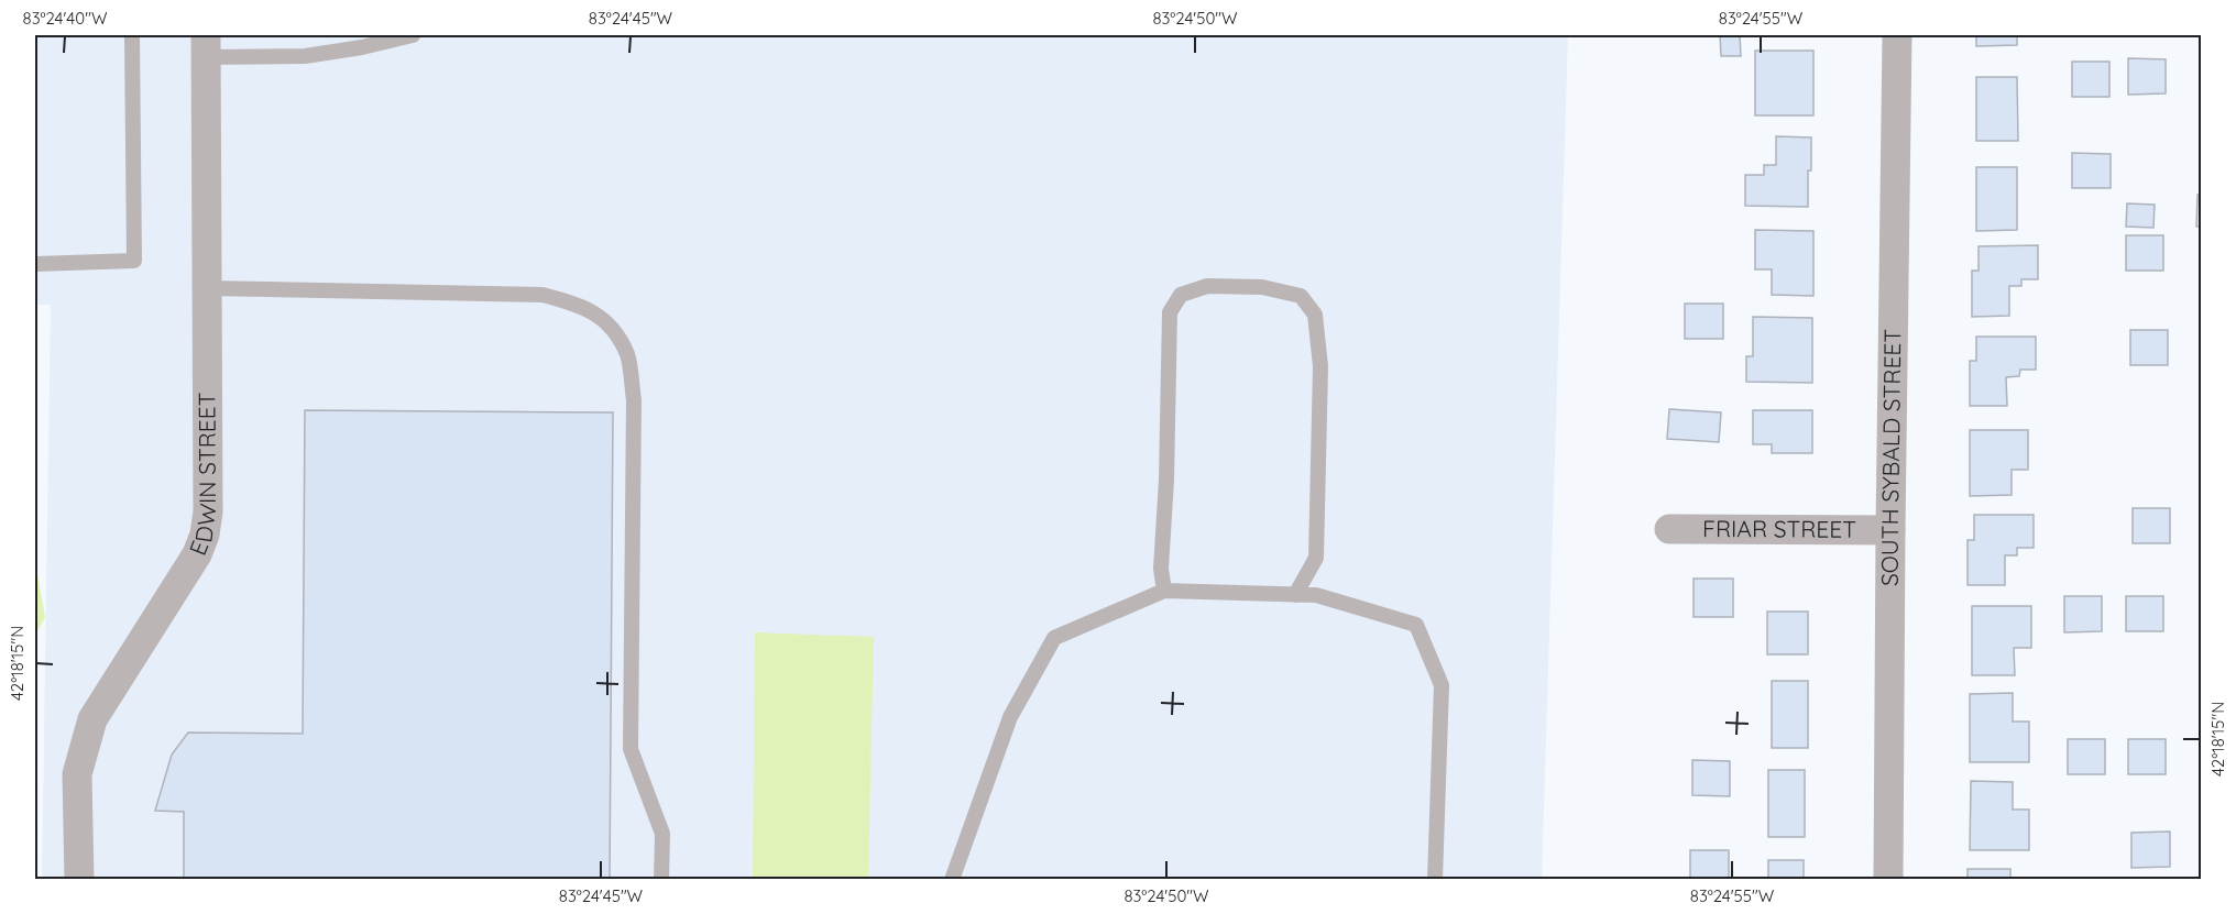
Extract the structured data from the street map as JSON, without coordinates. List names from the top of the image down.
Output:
{
  "streets": {
    "street": ["SOUTH SYBALD STREET", "EDWIN STREET", "FRIAR STREET"]
  },
  "crossings": [
    ["SOUTH SYBALD STREET", "FRIAR STREET"]
  ],
  "coordinates": [
    "83°24'40\"W",
    "83°24'45\"W",
    "83°24'50\"W",
    "83°24'55\"W",
    "42°18'15\"N"
  ]
}
